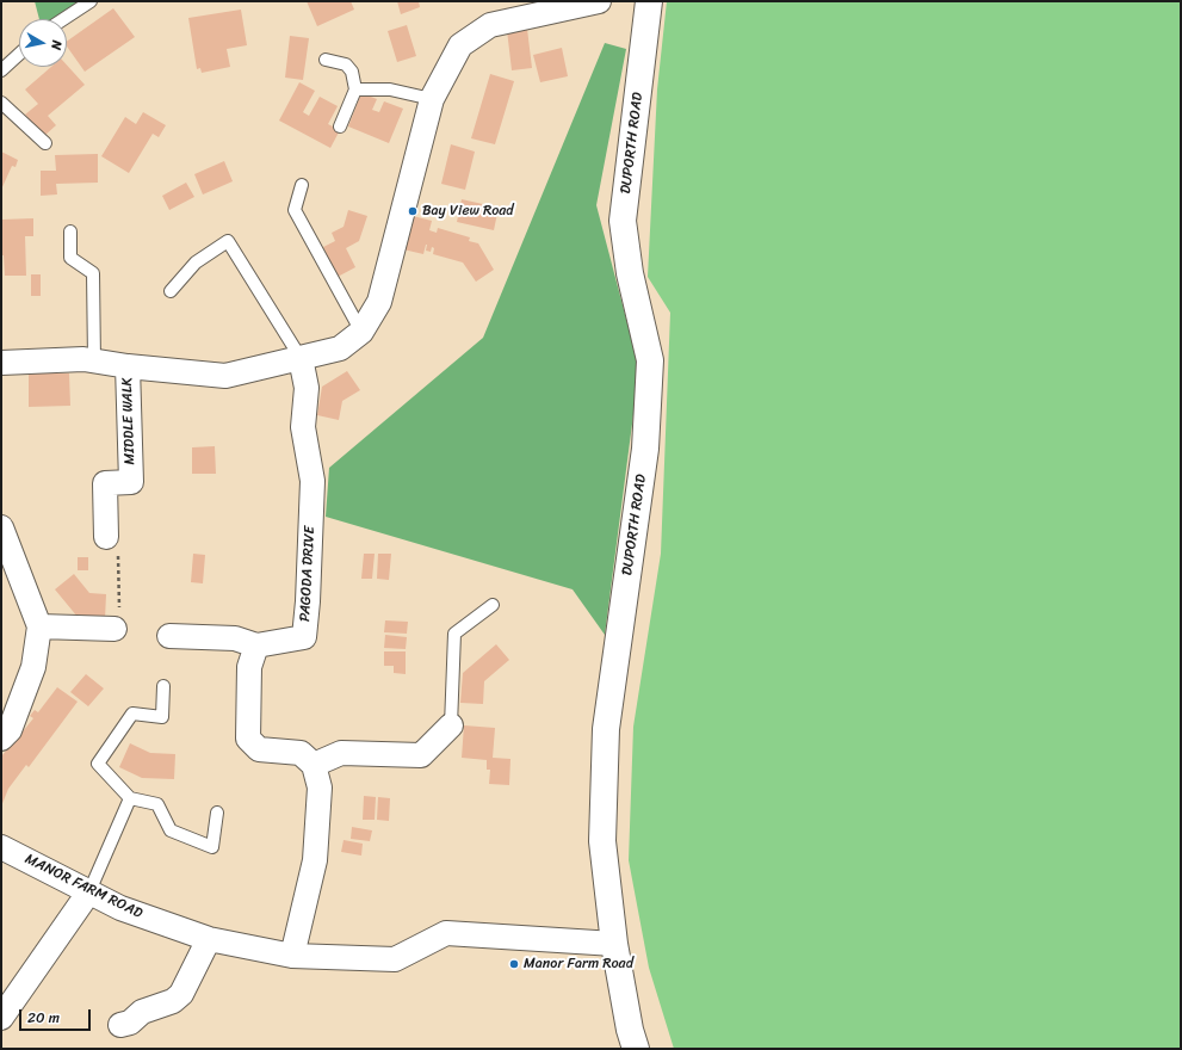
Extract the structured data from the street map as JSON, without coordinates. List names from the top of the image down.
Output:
{
  "streets": {
    "street": [
      "DUPORTH ROAD",
      "MIDDLE WALK",
      "PAGODA DRIVE",
      "MANOR FARM ROAD"
    ]
  },
  "crossings": [
    ["DUPORTH ROAD", "MANOR FARM ROAD"]
  ],
  "places": ["Bay View Road", "Manor Farm Road"],
  "scale_bar": "20 m",
  "north": "right"
}
